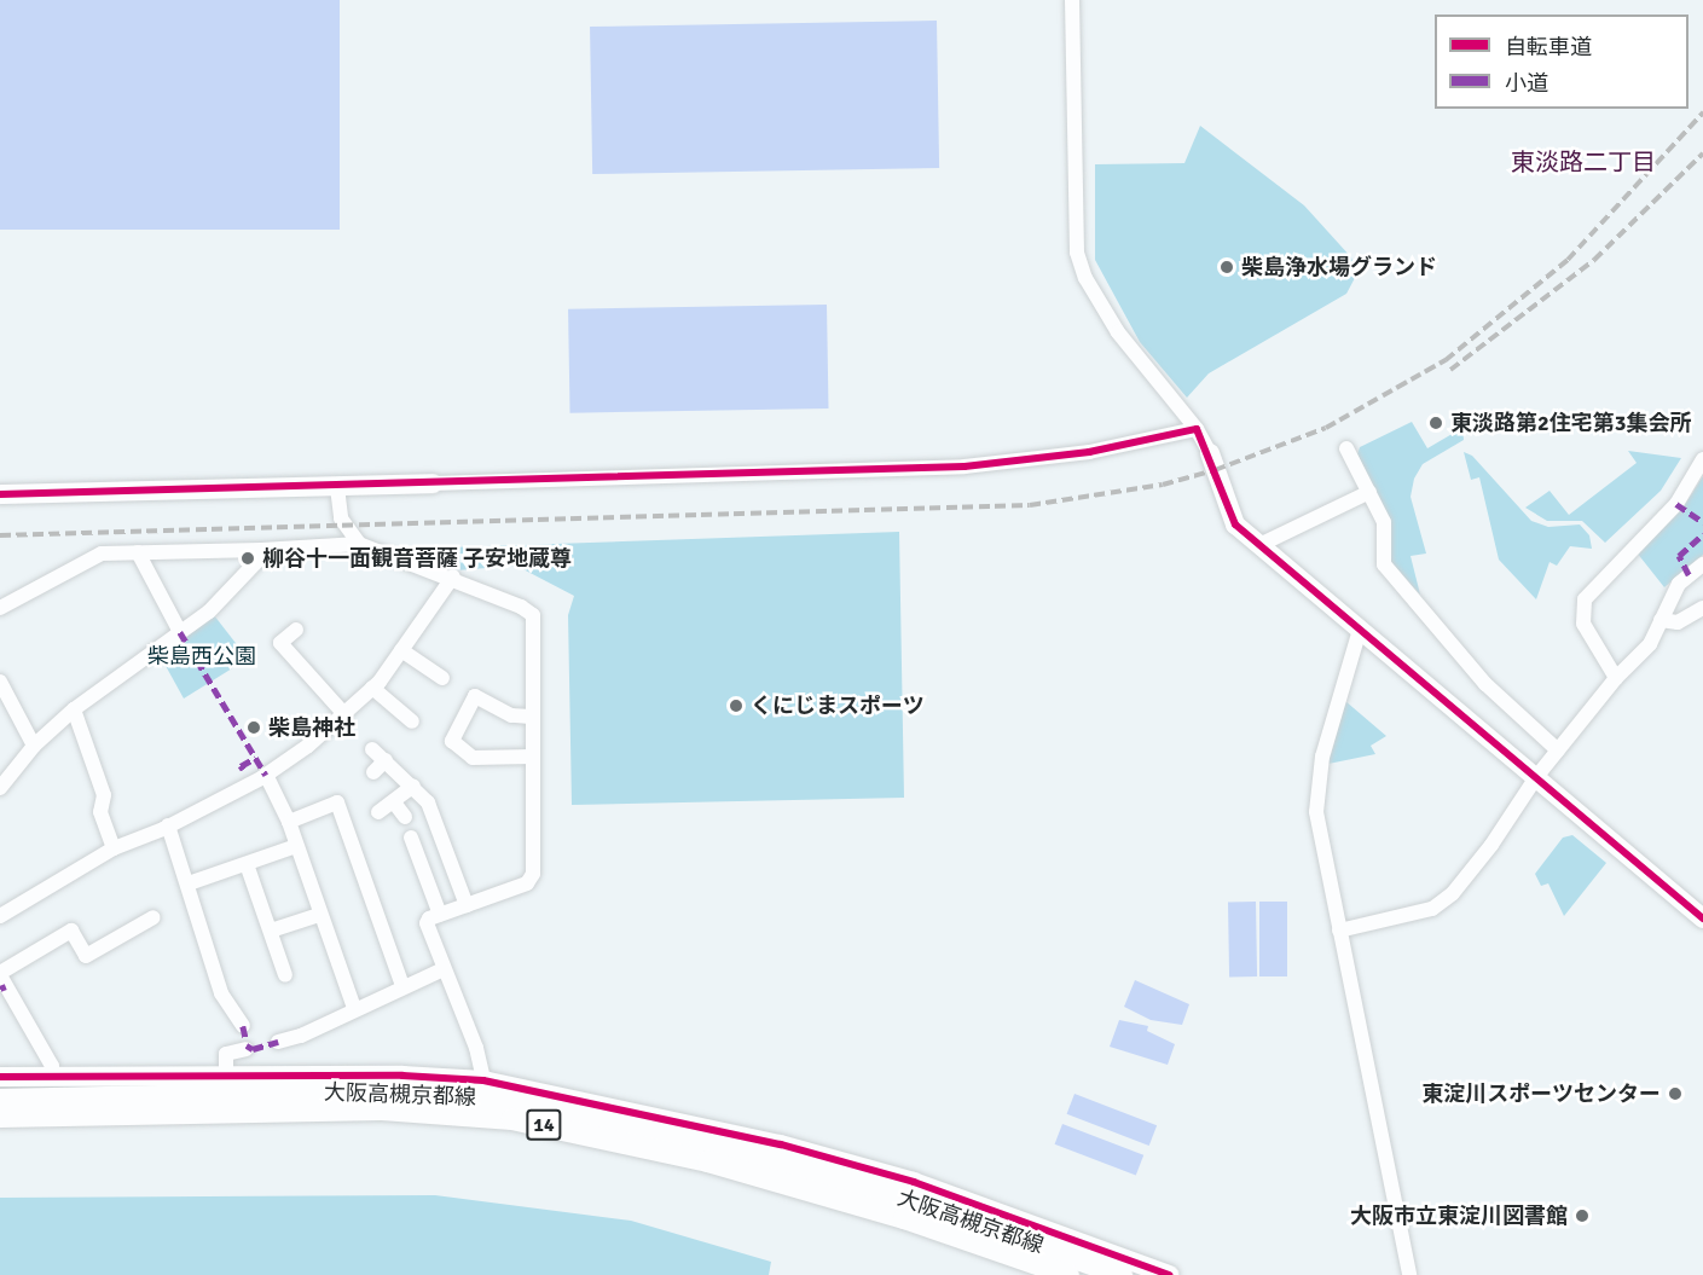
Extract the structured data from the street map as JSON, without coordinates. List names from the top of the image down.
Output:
{
  "streets": {
    "main road": ["大阪高槻京都線", "14"]
  },
  "districts": ["東淡路二丁目"],
  "parks": ["柴島西公園"],
  "places": [
    "柴島浄水場グランド",
    "東淡路第2住宅第3集会所",
    "柳谷十一面観音菩薩 子安地蔵尊",
    "くにじまスポーツ",
    "柴島神社",
    "東淀川スポーツセンター",
    "大阪市立東淀川図書館"
  ],
  "legend": ["自転車道", "小道"]
}
